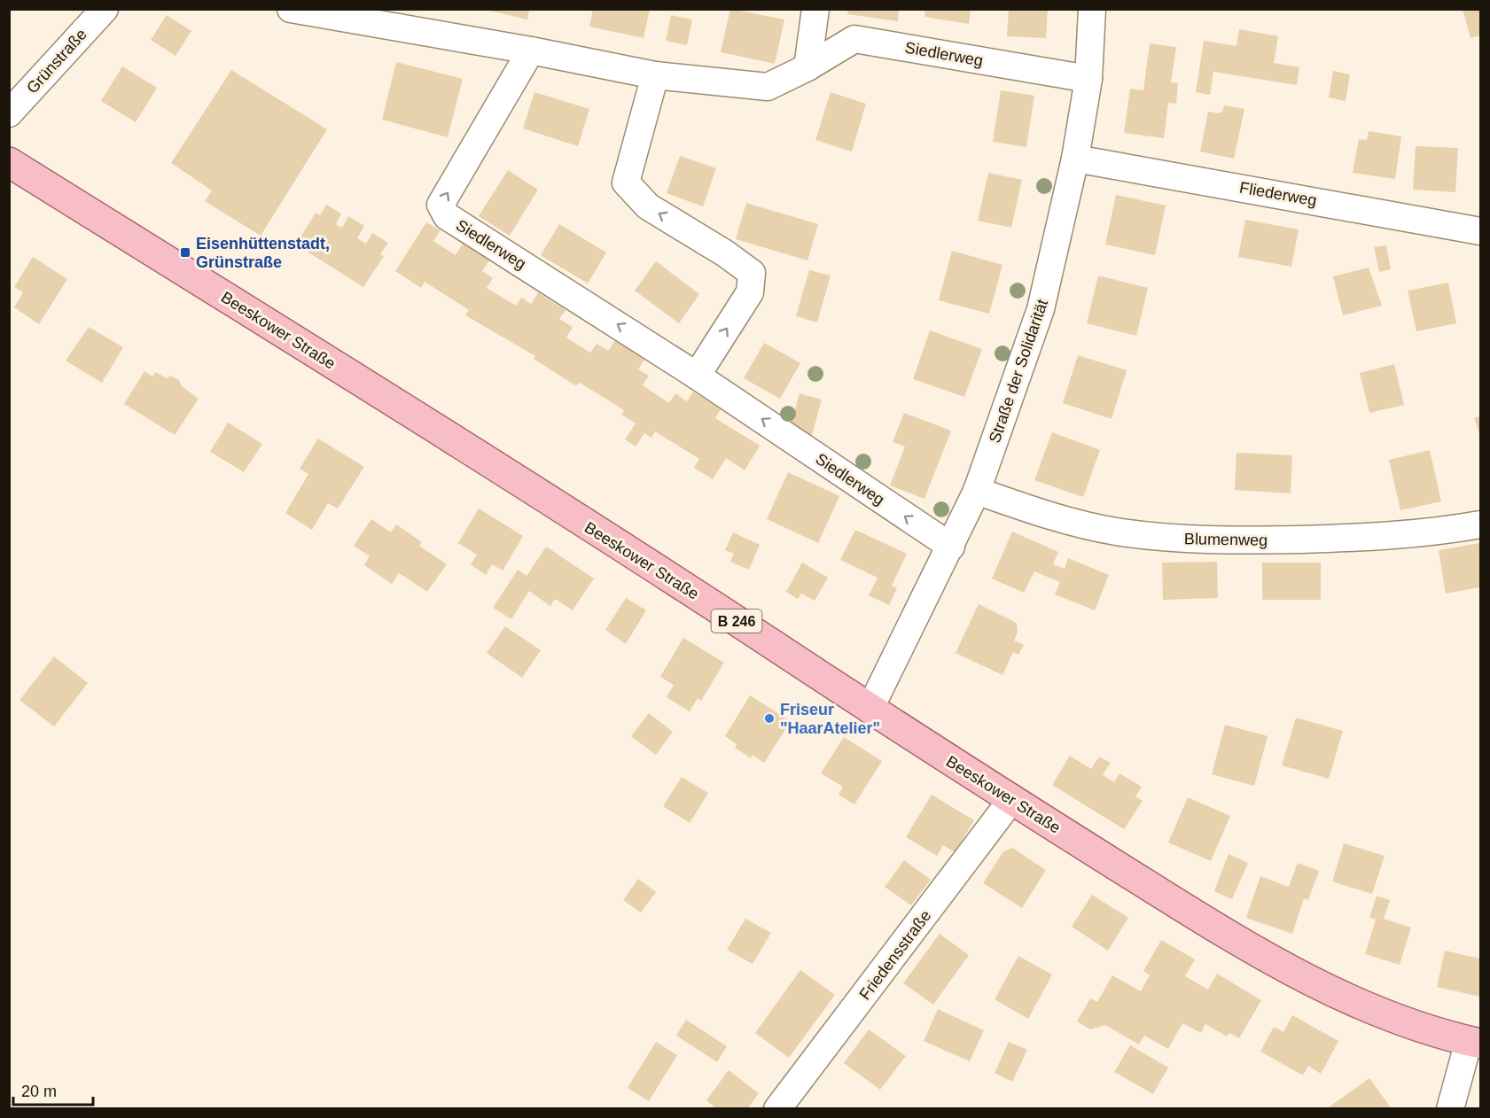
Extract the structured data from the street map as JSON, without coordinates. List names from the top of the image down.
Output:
{
  "streets": {
    "main road": ["Beeskower Straße", "B 246"],
    "street": [
      "Siedlerweg",
      "Grünstraße",
      "Fliederweg",
      "Straße der Solidarität",
      "Blumenweg",
      "Friedensstraße"
    ]
  },
  "crossings": [
    ["Siedlerweg", "Straße der Solidarität"],
    ["Fliederweg", "Straße der Solidarität"],
    ["Beeskower Straße", "Straße der Solidarität"],
    ["Beeskower Straße", "Friedensstraße"],
    ["Straße der Solidarität", "Blumenweg"]
  ],
  "one_way": ["Siedlerweg"],
  "places": {
    "transit": ["Eisenhüttenstadt, Grünstraße"],
    "other": ["Friseur \"HaarAtelier\""]
  },
  "scale_bar": "20 m"
}
